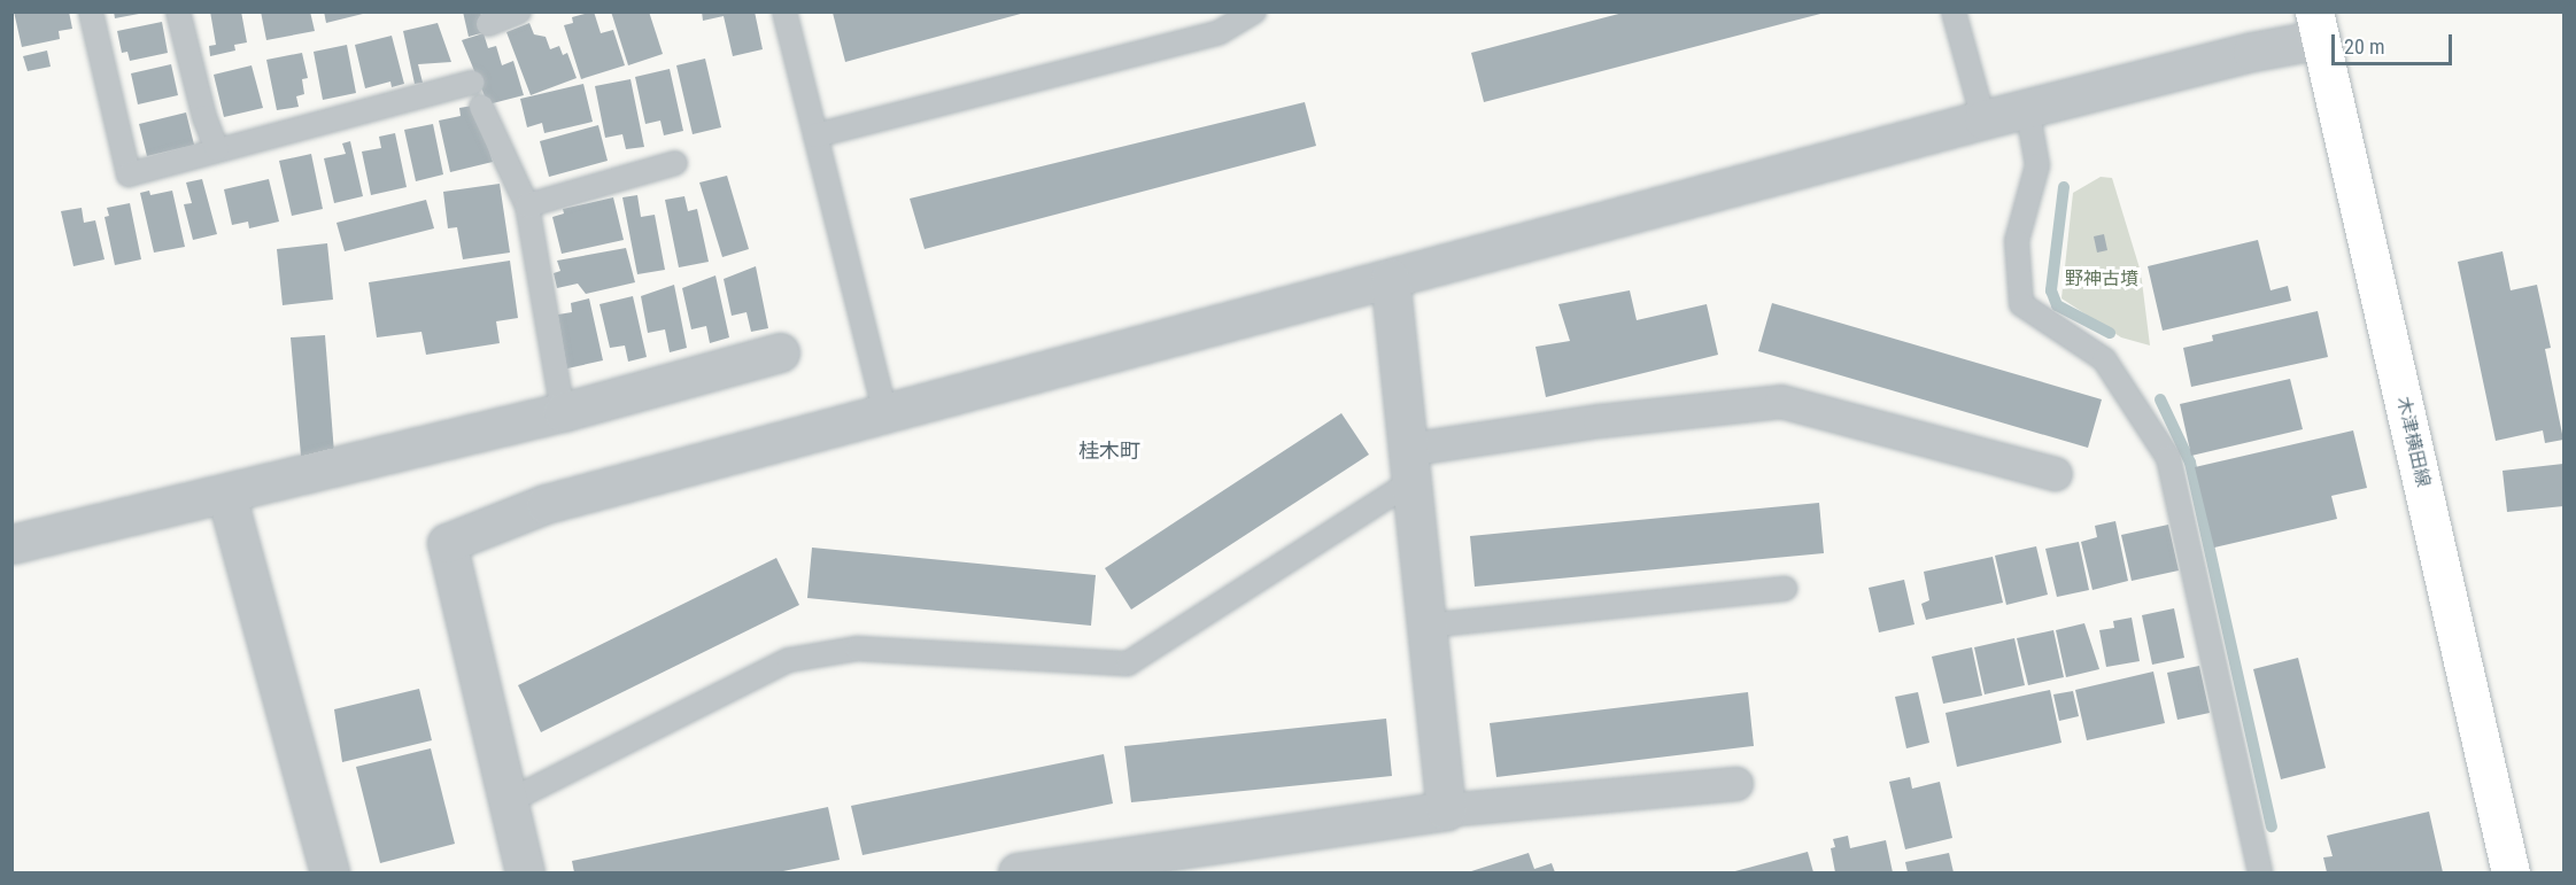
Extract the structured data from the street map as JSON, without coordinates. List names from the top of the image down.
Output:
{
  "streets": {
    "main road": ["木津横田線"]
  },
  "districts": ["桂木町"],
  "parks": ["野神古墳"],
  "scale_bar": "20 m"
}
